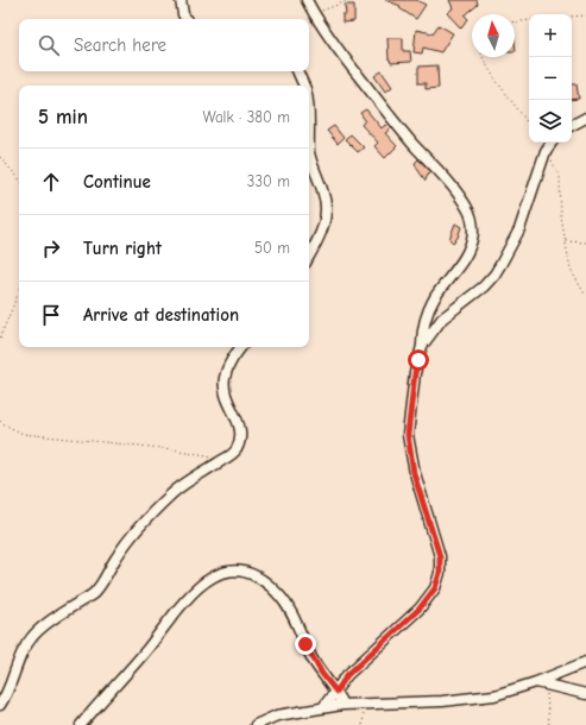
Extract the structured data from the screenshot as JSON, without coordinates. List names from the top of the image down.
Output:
{
  "north": "top",
  "page": {
    "map_buttons": ["+", "−"],
    "search": "Search here",
    "heading": ["5 min", "Walk · 380 m"],
    "list": [
      ["Continue", "330 m"],
      ["Turn right", "50 m"],
      "Arrive at destination"
    ]
  }
}
